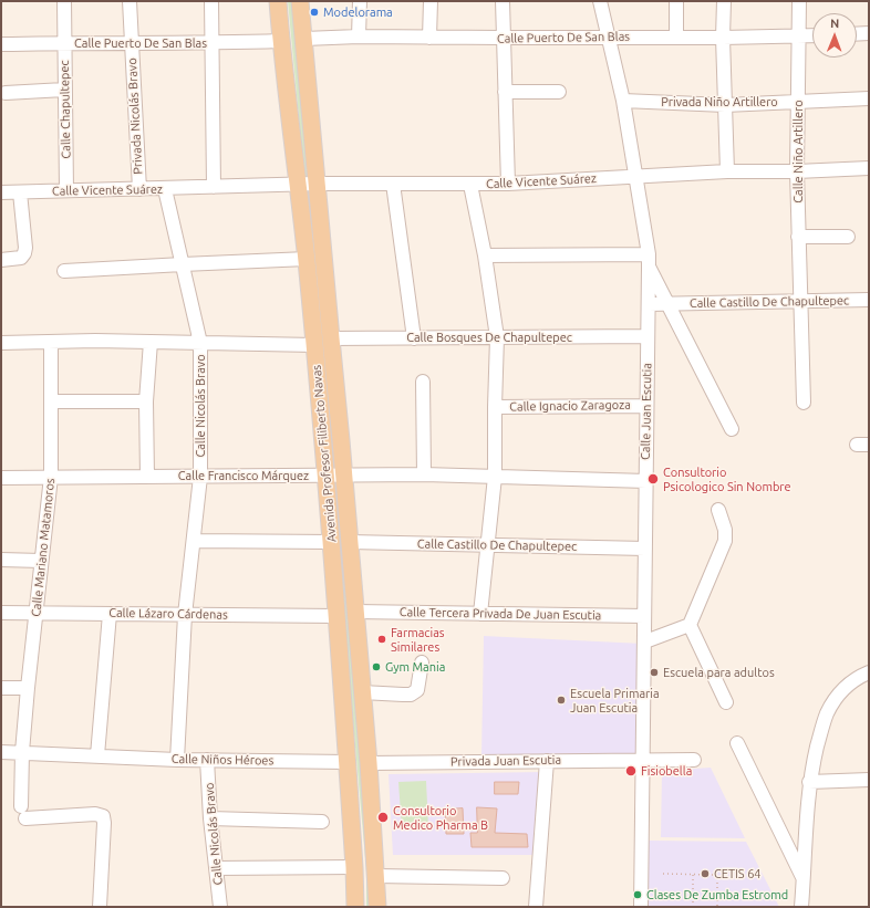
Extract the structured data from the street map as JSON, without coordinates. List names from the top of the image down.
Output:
{
  "streets": {
    "main road": ["Avenida Profesor Filiberto Navas"],
    "street": [
      "Calle Puerto De San Blas",
      "Privada Niño Artillero",
      "Calle Chapultepec",
      "Privada Nicolás Bravo",
      "Calle Niño Artillero",
      "Calle Vicente Suárez",
      "Calle Castillo De Chapultepec",
      "Calle Bosques De Chapultepec",
      "Calle Nicolás Bravo",
      "Calle Ignacio Zaragoza",
      "Calle Juan Escutia",
      "Calle Francisco Márquez",
      "Calle Mariano Matamoros",
      "Calle Lázaro Cárdenas",
      "Calle Tercera Privada De Juan Escutia",
      "Calle Niños Héroes",
      "Privada Juan Escutia"
    ]
  },
  "crossings": [
    ["Calle Puerto De San Blas", "Calle Chapultepec"],
    ["Calle Puerto De San Blas", "Privada Nicolás Bravo"],
    ["Calle Puerto De San Blas", "Calle Niño Artillero"],
    ["Calle Puerto De San Blas", "Calle Juan Escutia"],
    ["Calle Puerto De San Blas", "Avenida Profesor Filiberto Navas"],
    ["Privada Niño Artillero", "Calle Niño Artillero"],
    ["Privada Niño Artillero", "Calle Juan Escutia"],
    ["Calle Chapultepec", "Calle Vicente Suárez"],
    ["Privada Nicolás Bravo", "Calle Vicente Suárez"],
    ["Calle Niño Artillero", "Calle Vicente Suárez"],
    ["Calle Niño Artillero", "Calle Castillo De Chapultepec"],
    ["Calle Vicente Suárez", "Calle Nicolás Bravo"],
    ["Calle Vicente Suárez", "Calle Juan Escutia"],
    ["Calle Vicente Suárez", "Avenida Profesor Filiberto Navas"],
    ["Calle Castillo De Chapultepec", "Calle Juan Escutia"],
    ["Calle Castillo De Chapultepec", "Avenida Profesor Filiberto Navas"],
    ["Calle Bosques De Chapultepec", "Calle Juan Escutia"],
    ["Calle Bosques De Chapultepec", "Avenida Profesor Filiberto Navas"],
    ["Calle Nicolás Bravo", "Calle Francisco Márquez"],
    ["Calle Nicolás Bravo", "Calle Lázaro Cárdenas"],
    ["Calle Nicolás Bravo", "Calle Niños Héroes"],
    ["Calle Ignacio Zaragoza", "Calle Juan Escutia"],
    ["Calle Juan Escutia", "Calle Francisco Márquez"],
    ["Calle Juan Escutia", "Calle Tercera Privada De Juan Escutia"],
    ["Calle Juan Escutia", "Privada Juan Escutia"],
    ["Avenida Profesor Filiberto Navas", "Calle Francisco Márquez"],
    ["Avenida Profesor Filiberto Navas", "Calle Lázaro Cárdenas"],
    ["Avenida Profesor Filiberto Navas", "Calle Tercera Privada De Juan Escutia"],
    ["Avenida Profesor Filiberto Navas", "Calle Niños Héroes"],
    ["Avenida Profesor Filiberto Navas", "Privada Juan Escutia"],
    ["Calle Francisco Márquez", "Calle Mariano Matamoros"],
    ["Calle Mariano Matamoros", "Calle Lázaro Cárdenas"],
    ["Calle Mariano Matamoros", "Calle Niños Héroes"]
  ],
  "places": [
    "Modelorama",
    "Consultorio Psicologico Sin Nombre",
    "Farmacias Similares",
    "Gym Mania",
    "Escuela para adultos",
    "Escuela Primaria Juan Escutia",
    "Fisiobella",
    "Consultorio Medico Pharma B",
    "CETIS 64",
    "Clases De Zumba Estromd"
  ],
  "north": "top"
}
